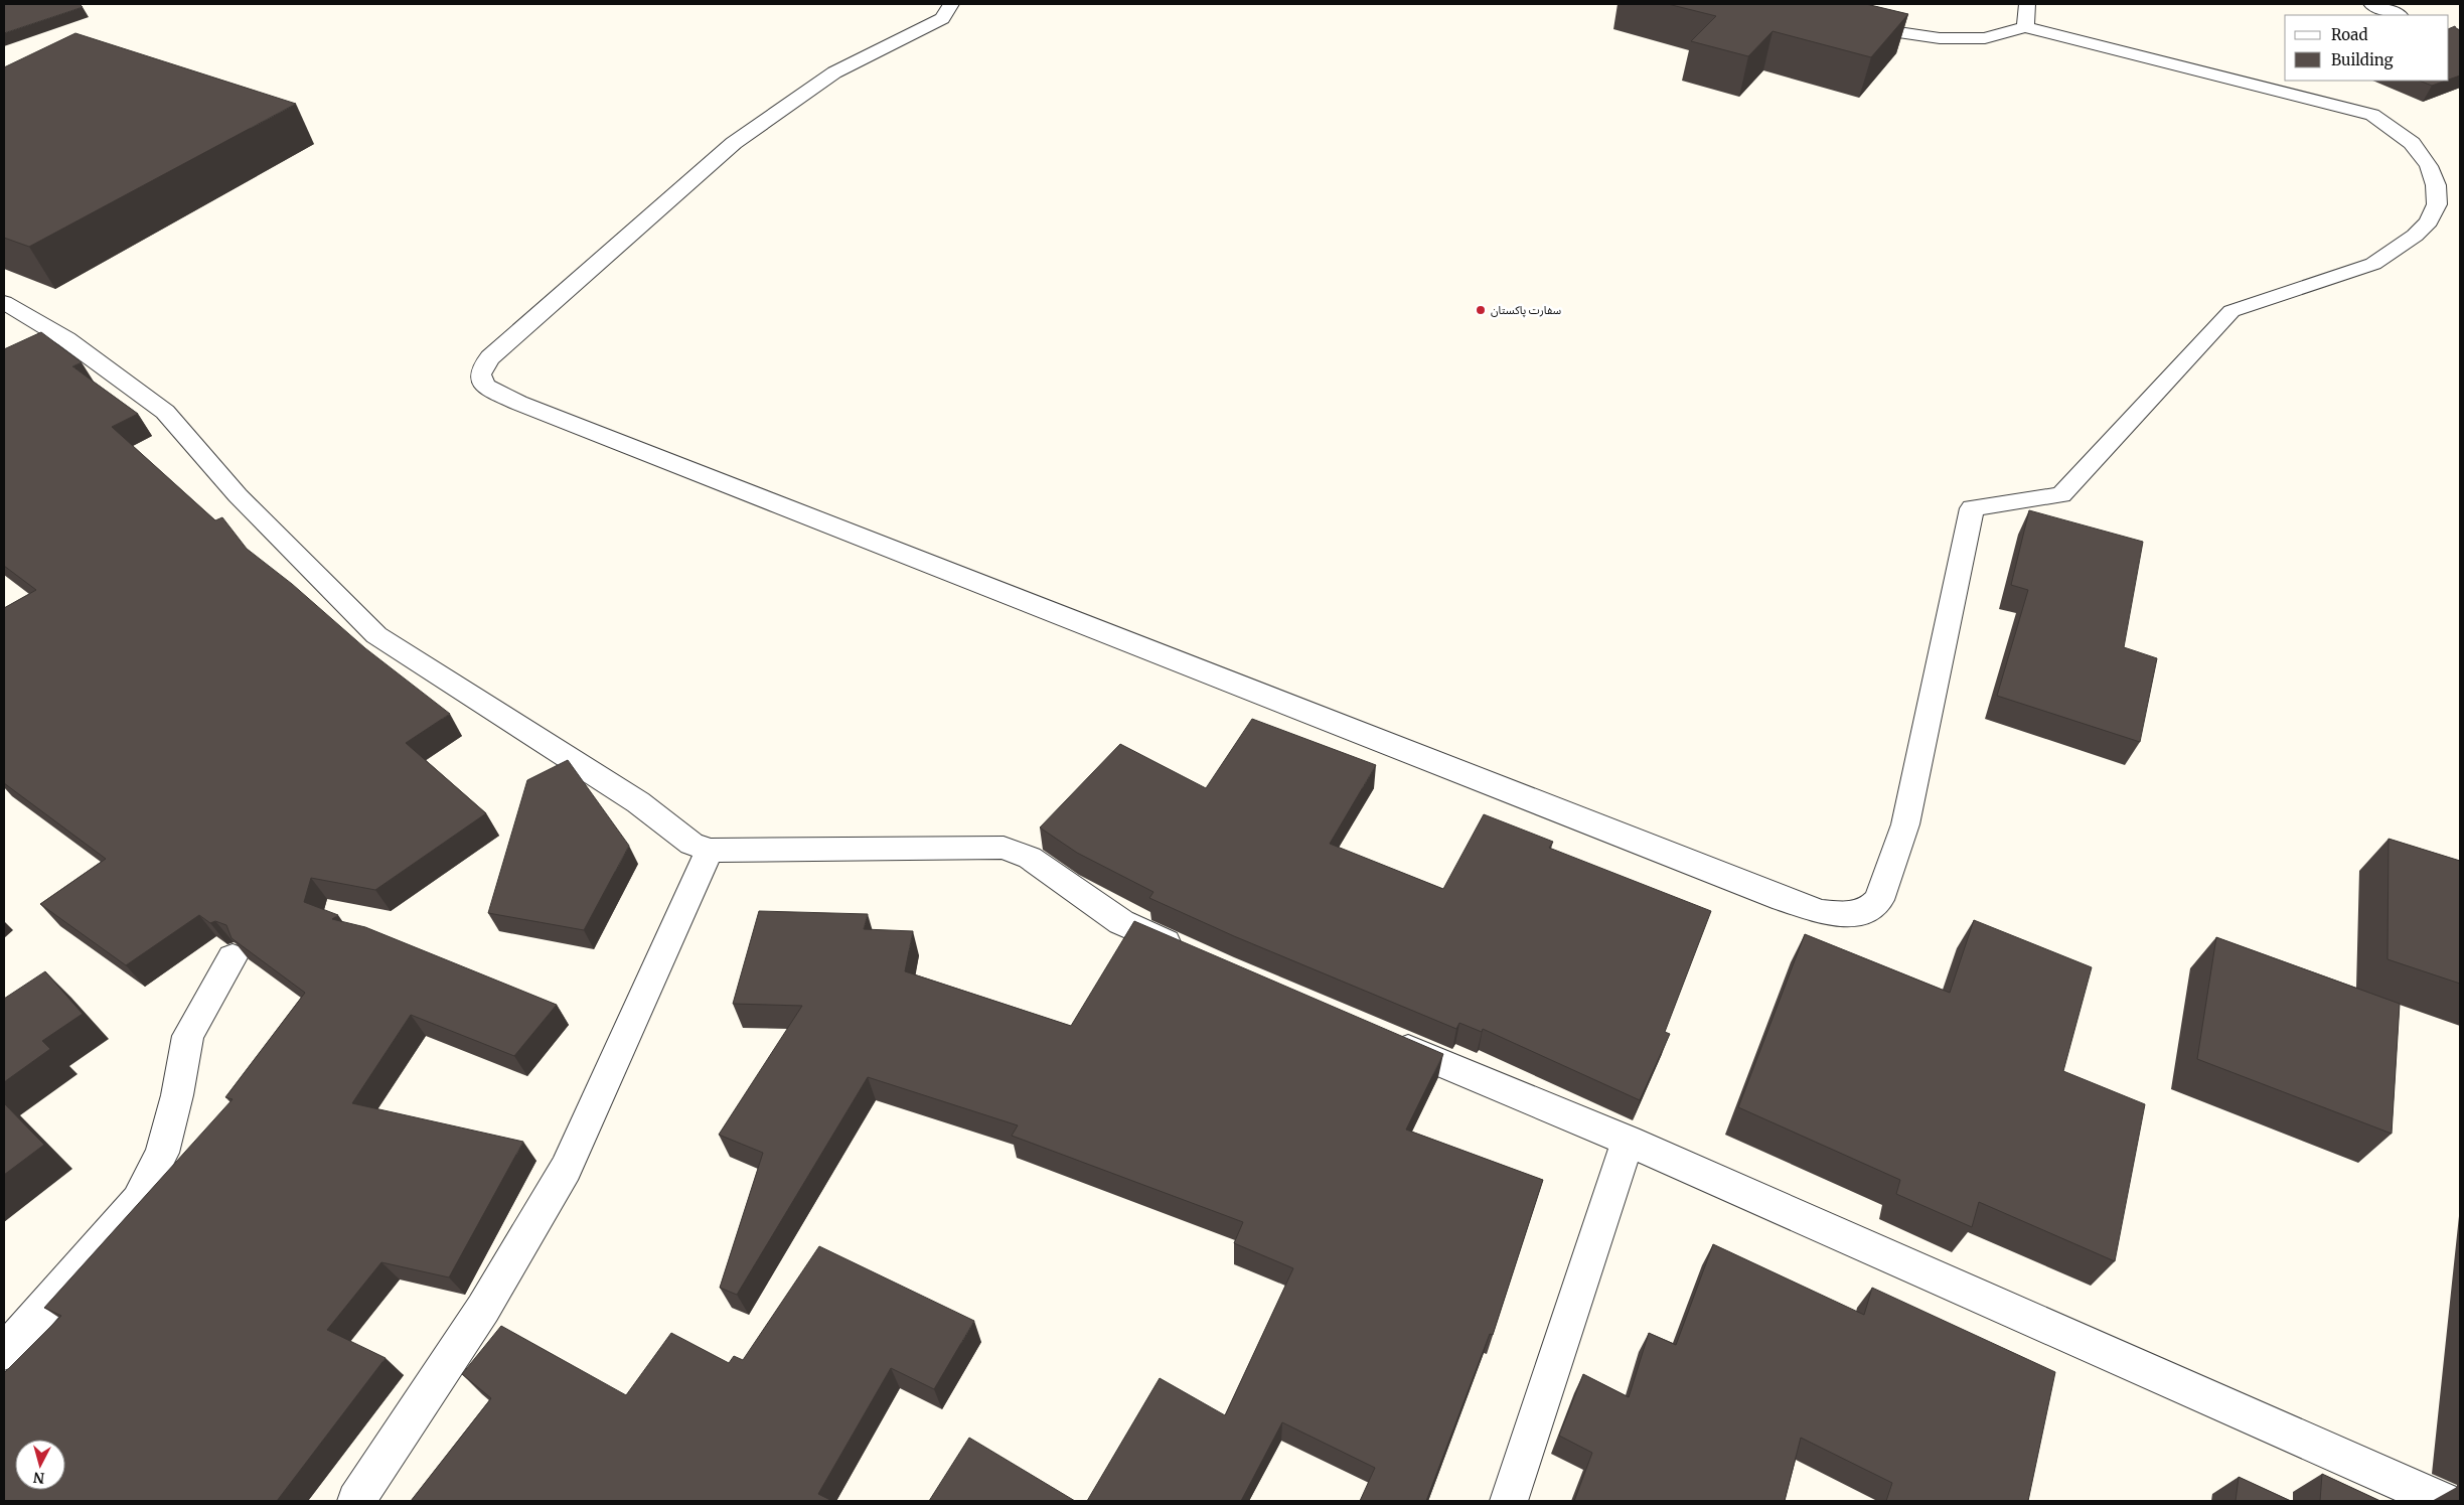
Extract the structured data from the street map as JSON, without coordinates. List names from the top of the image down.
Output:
{
  "places": ["سفارت پاکستان"],
  "legend": ["Road", "Building"],
  "north": "bottom"
}
